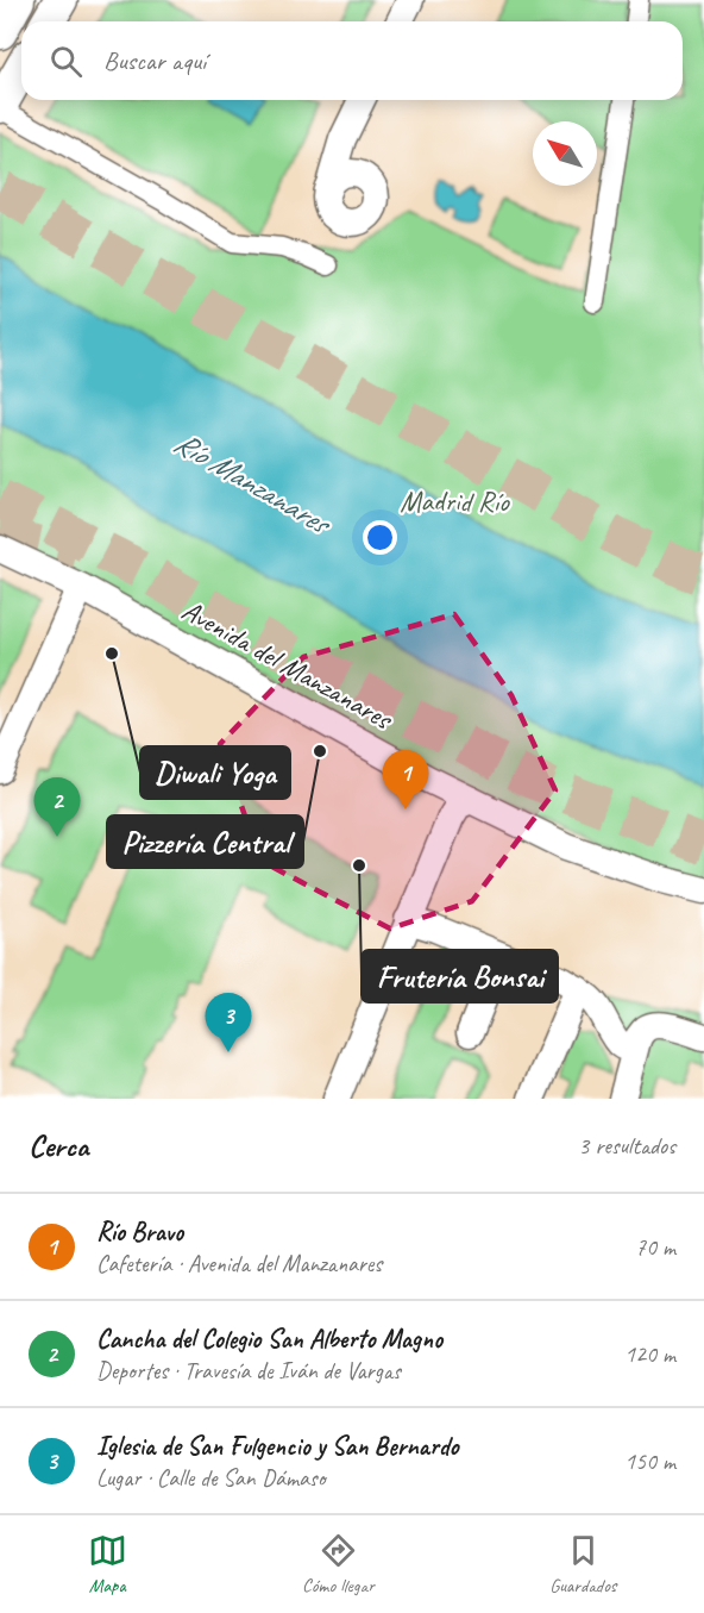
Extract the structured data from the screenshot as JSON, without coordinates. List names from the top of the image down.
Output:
{
  "streets": {
    "street": ["Avenida del Manzanares"]
  },
  "water": ["Río Manzanares"],
  "parks": ["Madrid Río"],
  "places": ["Diwali Yoga", "Pizzería Central", "Frutería Bonsai"],
  "north": "top left",
  "page": {
    "search": "Buscar aquí",
    "pins": ["1", "2", "3"],
    "heading": ["Cerca", "3 resultados"],
    "list": [
      {
        "mark": "1",
        "name": "Río Bravo",
        "note": "Cafetería · Avenida del Manzanares",
        "value": "70 m"
      },
      {
        "mark": "2",
        "name": "Cancha del Colegio San Alberto Magno",
        "note": "Deportes · Travesía de Iván de Vargas",
        "value": "120 m"
      },
      {
        "mark": "3",
        "name": "Iglesia de San Fulgencio y San Bernardo",
        "note": "Lugar · Calle de San Dámaso",
        "value": "150 m"
      }
    ],
    "nav": ["Mapa", "Cómo llegar", "Guardados"]
  }
}
